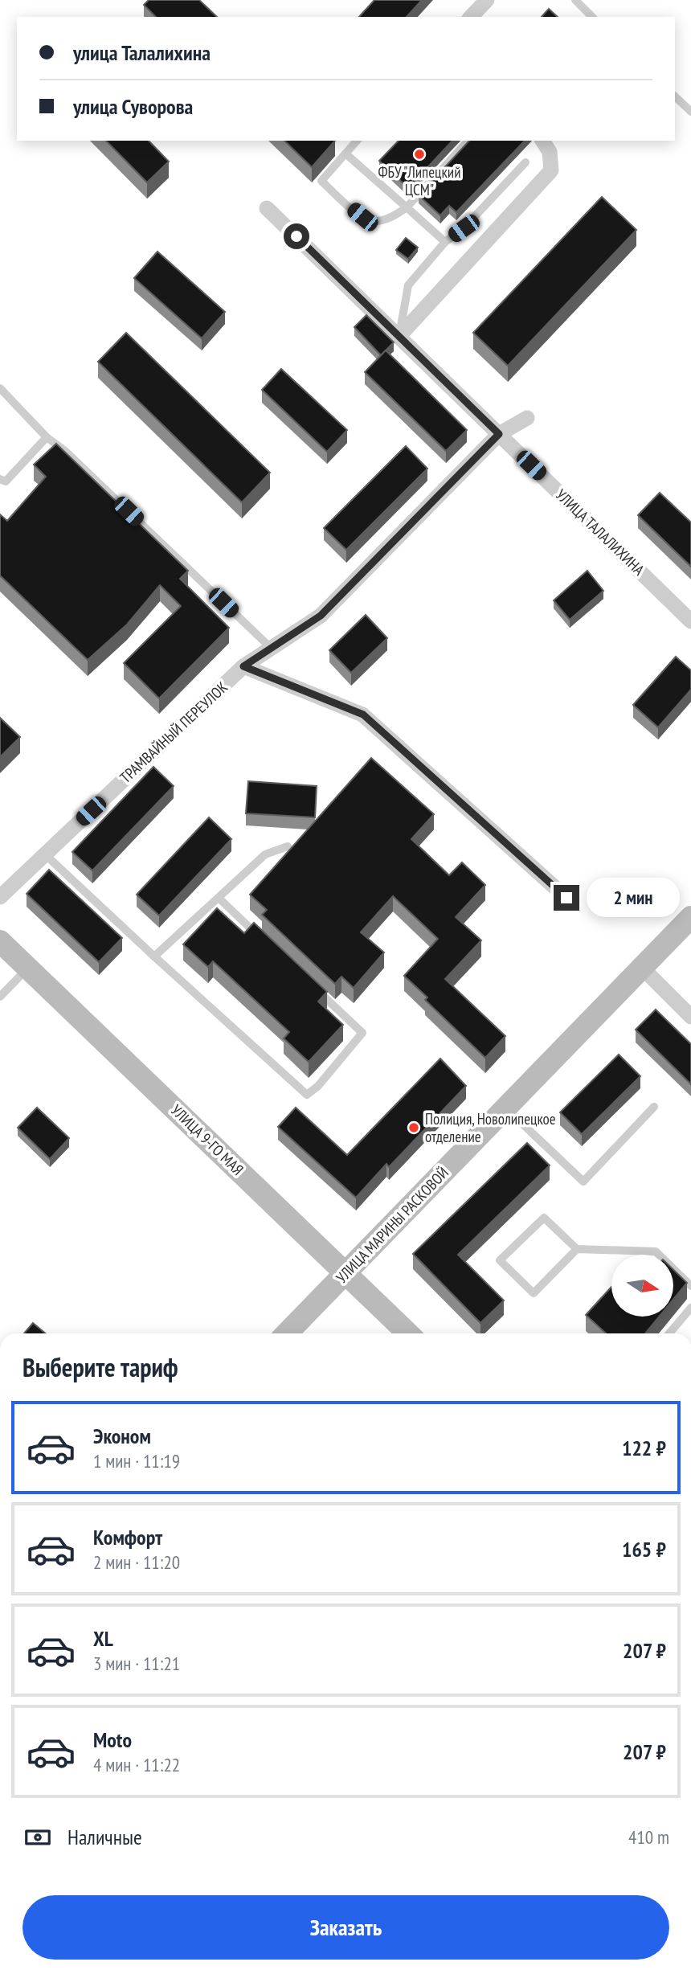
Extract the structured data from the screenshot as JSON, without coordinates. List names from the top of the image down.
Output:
{
  "streets": {
    "main road": ["УЛИЦА 9-ГО МАЯ", "УЛИЦА МАРИНЫ РАСКОВОЙ"],
    "street": ["УЛИЦА ТАЛАЛИХИНА", "ТРАМВАЙНЫЙ ПЕРЕУЛОК"]
  },
  "crossings": [
    ["УЛИЦА ТАЛАЛИХИНА", "ТРАМВАЙНЫЙ ПЕРЕУЛОК"],
    ["УЛИЦА 9-ГО МАЯ", "УЛИЦА МАРИНЫ РАСКОВОЙ"]
  ],
  "places": ["ФБУ \"Липецкий ЦСМ\"", "Полиция, Новолипецкое отделение"],
  "north": "right",
  "page": {
    "banner": ["улица Талалихина", "улица Суворова"],
    "bubble": "2 мин",
    "heading": "Выберите тариф",
    "list": [
      {
        "name": "Эконом",
        "note": "1 мин · 11:19",
        "value": "122 ₽"
      },
      {
        "name": "Комфорт",
        "note": "2 мин · 11:20",
        "value": "165 ₽"
      },
      {
        "name": "XL",
        "note": "3 мин · 11:21",
        "value": "207 ₽"
      },
      {
        "name": "Moto",
        "note": "4 мин · 11:22",
        "value": "207 ₽"
      }
    ],
    "pay": ["Наличные", "410 m"],
    "buttons": "Заказать"
  }
}
